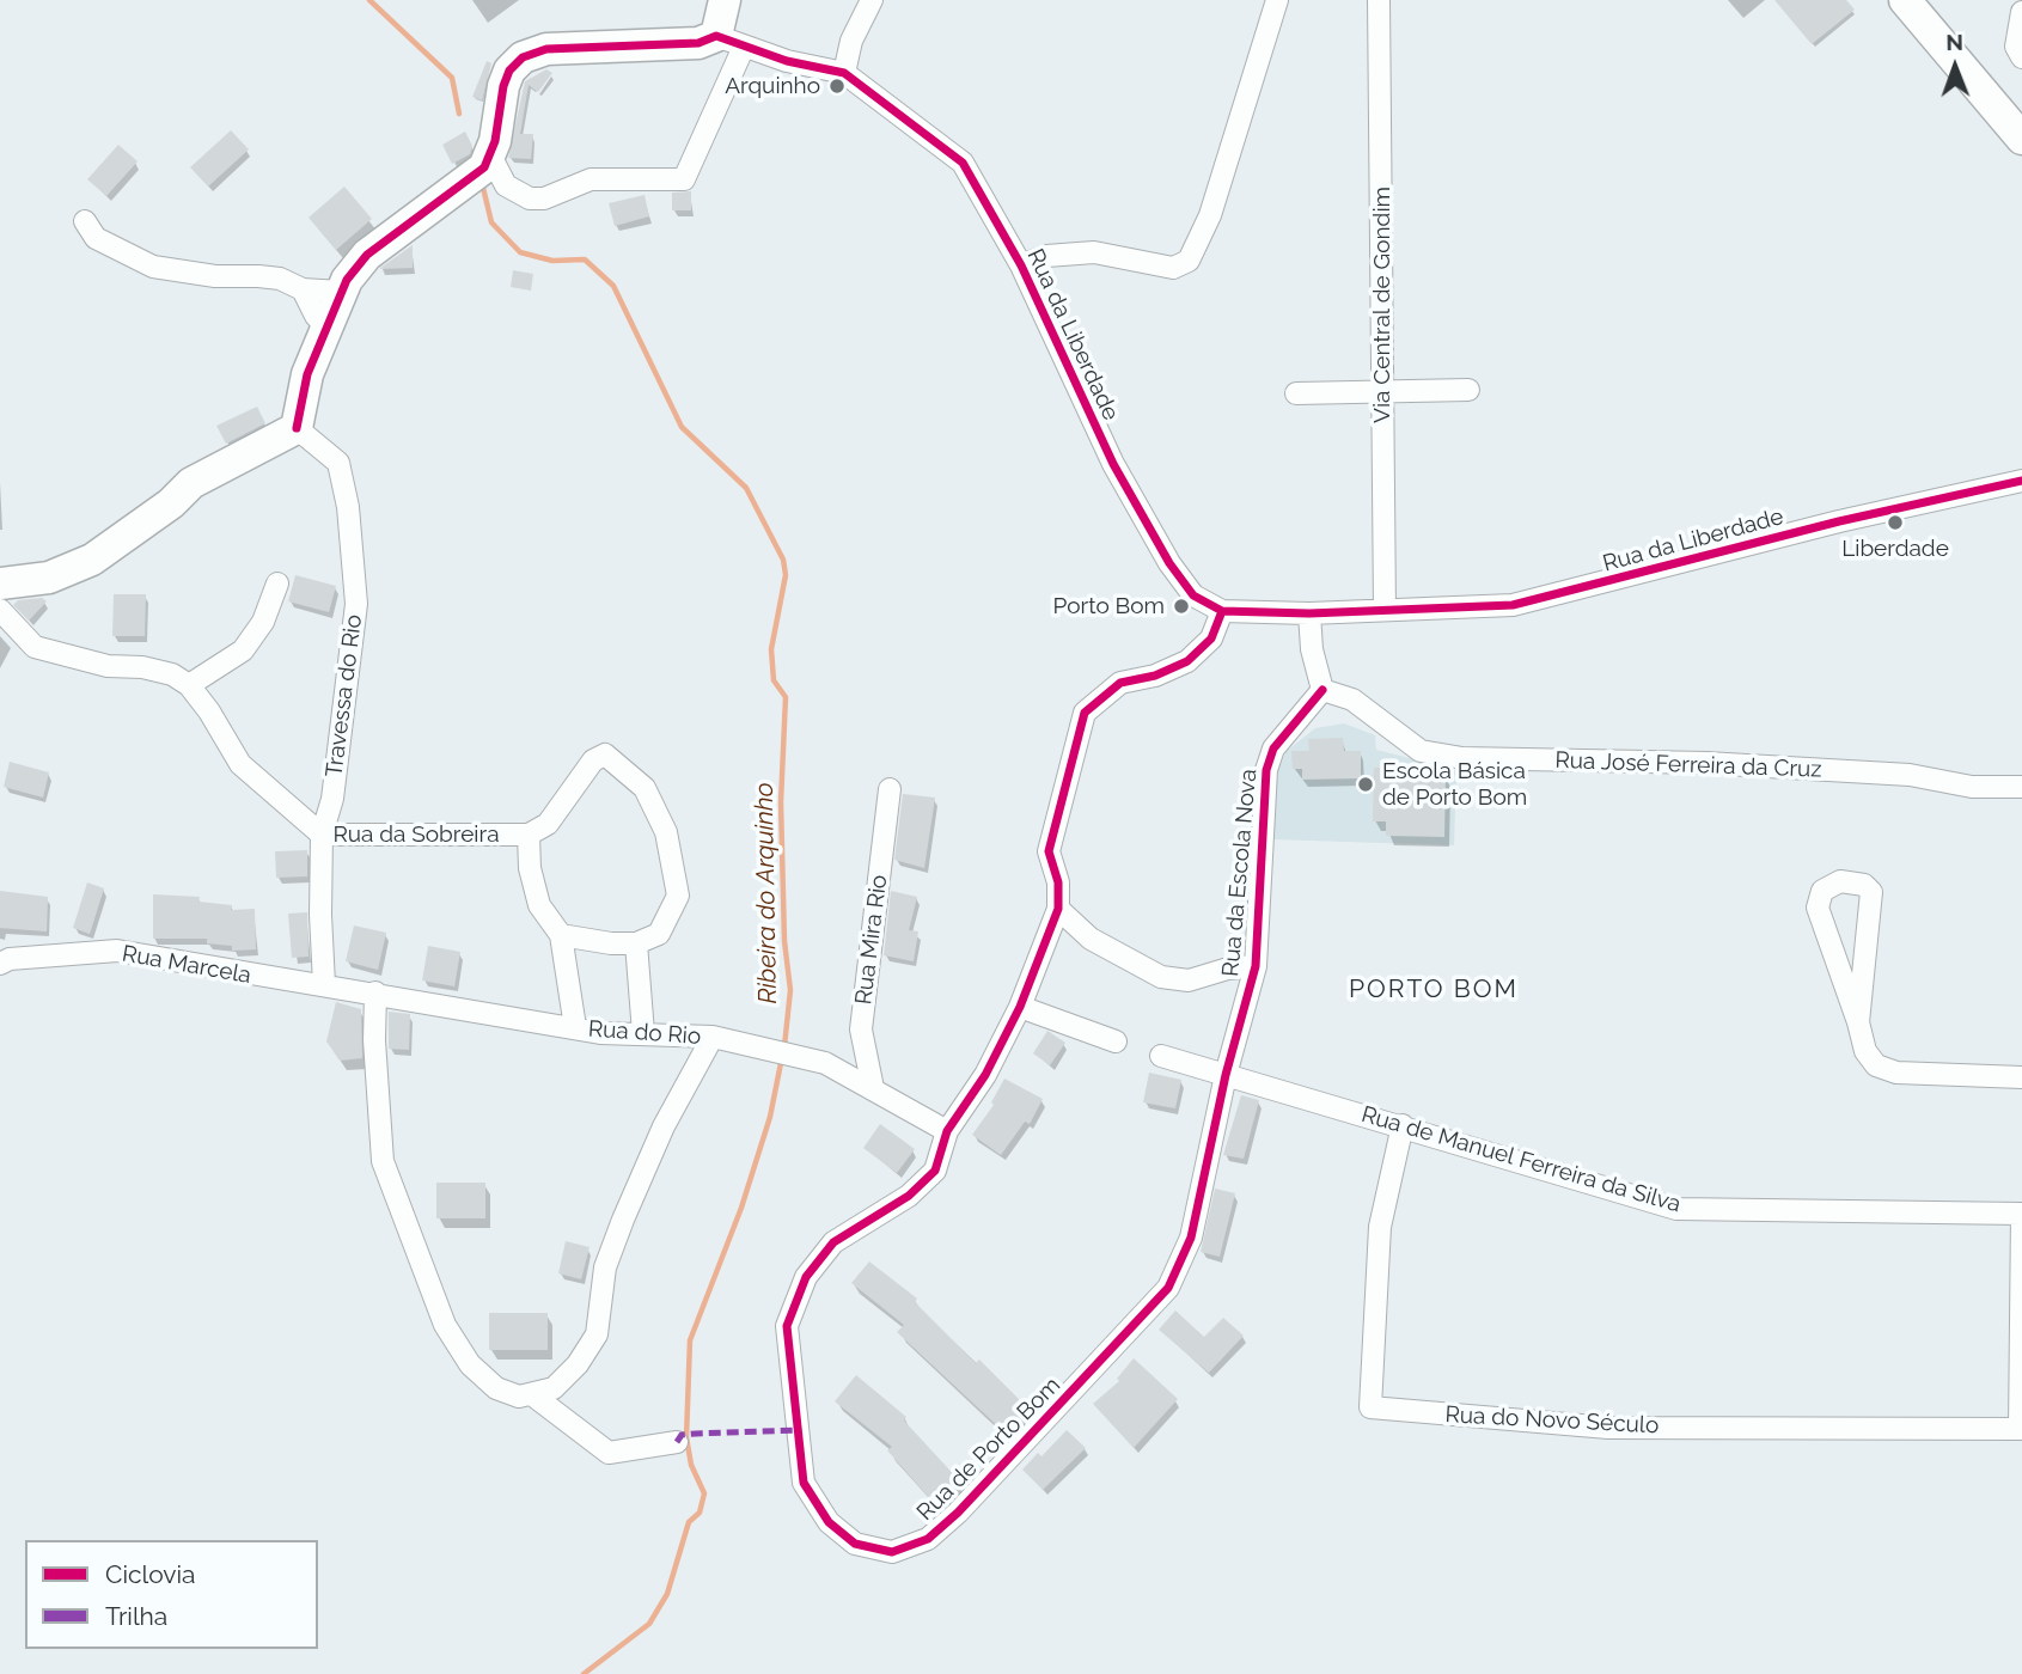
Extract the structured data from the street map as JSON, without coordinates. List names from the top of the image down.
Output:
{
  "streets": {
    "street": [
      "Via Central de Gondim",
      "Rua da Liberdade",
      "Travessa do Rio",
      "Rua José Ferreira da Cruz",
      "Rua da Sobreira",
      "Rua da Escola Nova",
      "Rua Mira Rio",
      "Rua Marcela",
      "Rua do Rio",
      "Rua de Manuel Ferreira da Silva",
      "Rua do Novo Século",
      "Rua de Porto Bom"
    ]
  },
  "crossings": [
    ["Via Central de Gondim", "Rua da Liberdade"],
    ["Rua da Liberdade", "Rua de Porto Bom"],
    ["Travessa do Rio", "Rua da Sobreira"],
    ["Travessa do Rio", "Rua Marcela"],
    ["Travessa do Rio", "Rua do Rio"],
    ["Rua José Ferreira da Cruz", "Rua da Escola Nova"],
    ["Rua da Escola Nova", "Rua de Manuel Ferreira da Silva"],
    ["Rua da Escola Nova", "Rua de Porto Bom"],
    ["Rua Mira Rio", "Rua do Rio"],
    ["Rua Marcela", "Rua do Rio"],
    ["Rua do Rio", "Rua de Porto Bom"],
    ["Rua de Manuel Ferreira da Silva", "Rua do Novo Século"],
    ["Rua de Manuel Ferreira da Silva", "Rua de Porto Bom"]
  ],
  "districts": ["PORTO BOM"],
  "water": ["Ribeira do Arquinho"],
  "places": [
    "Arquinho",
    "Liberdade",
    "Porto Bom",
    "Escola Básica de Porto Bom"
  ],
  "legend": ["Ciclovia", "Trilha"],
  "north": "top"
}
